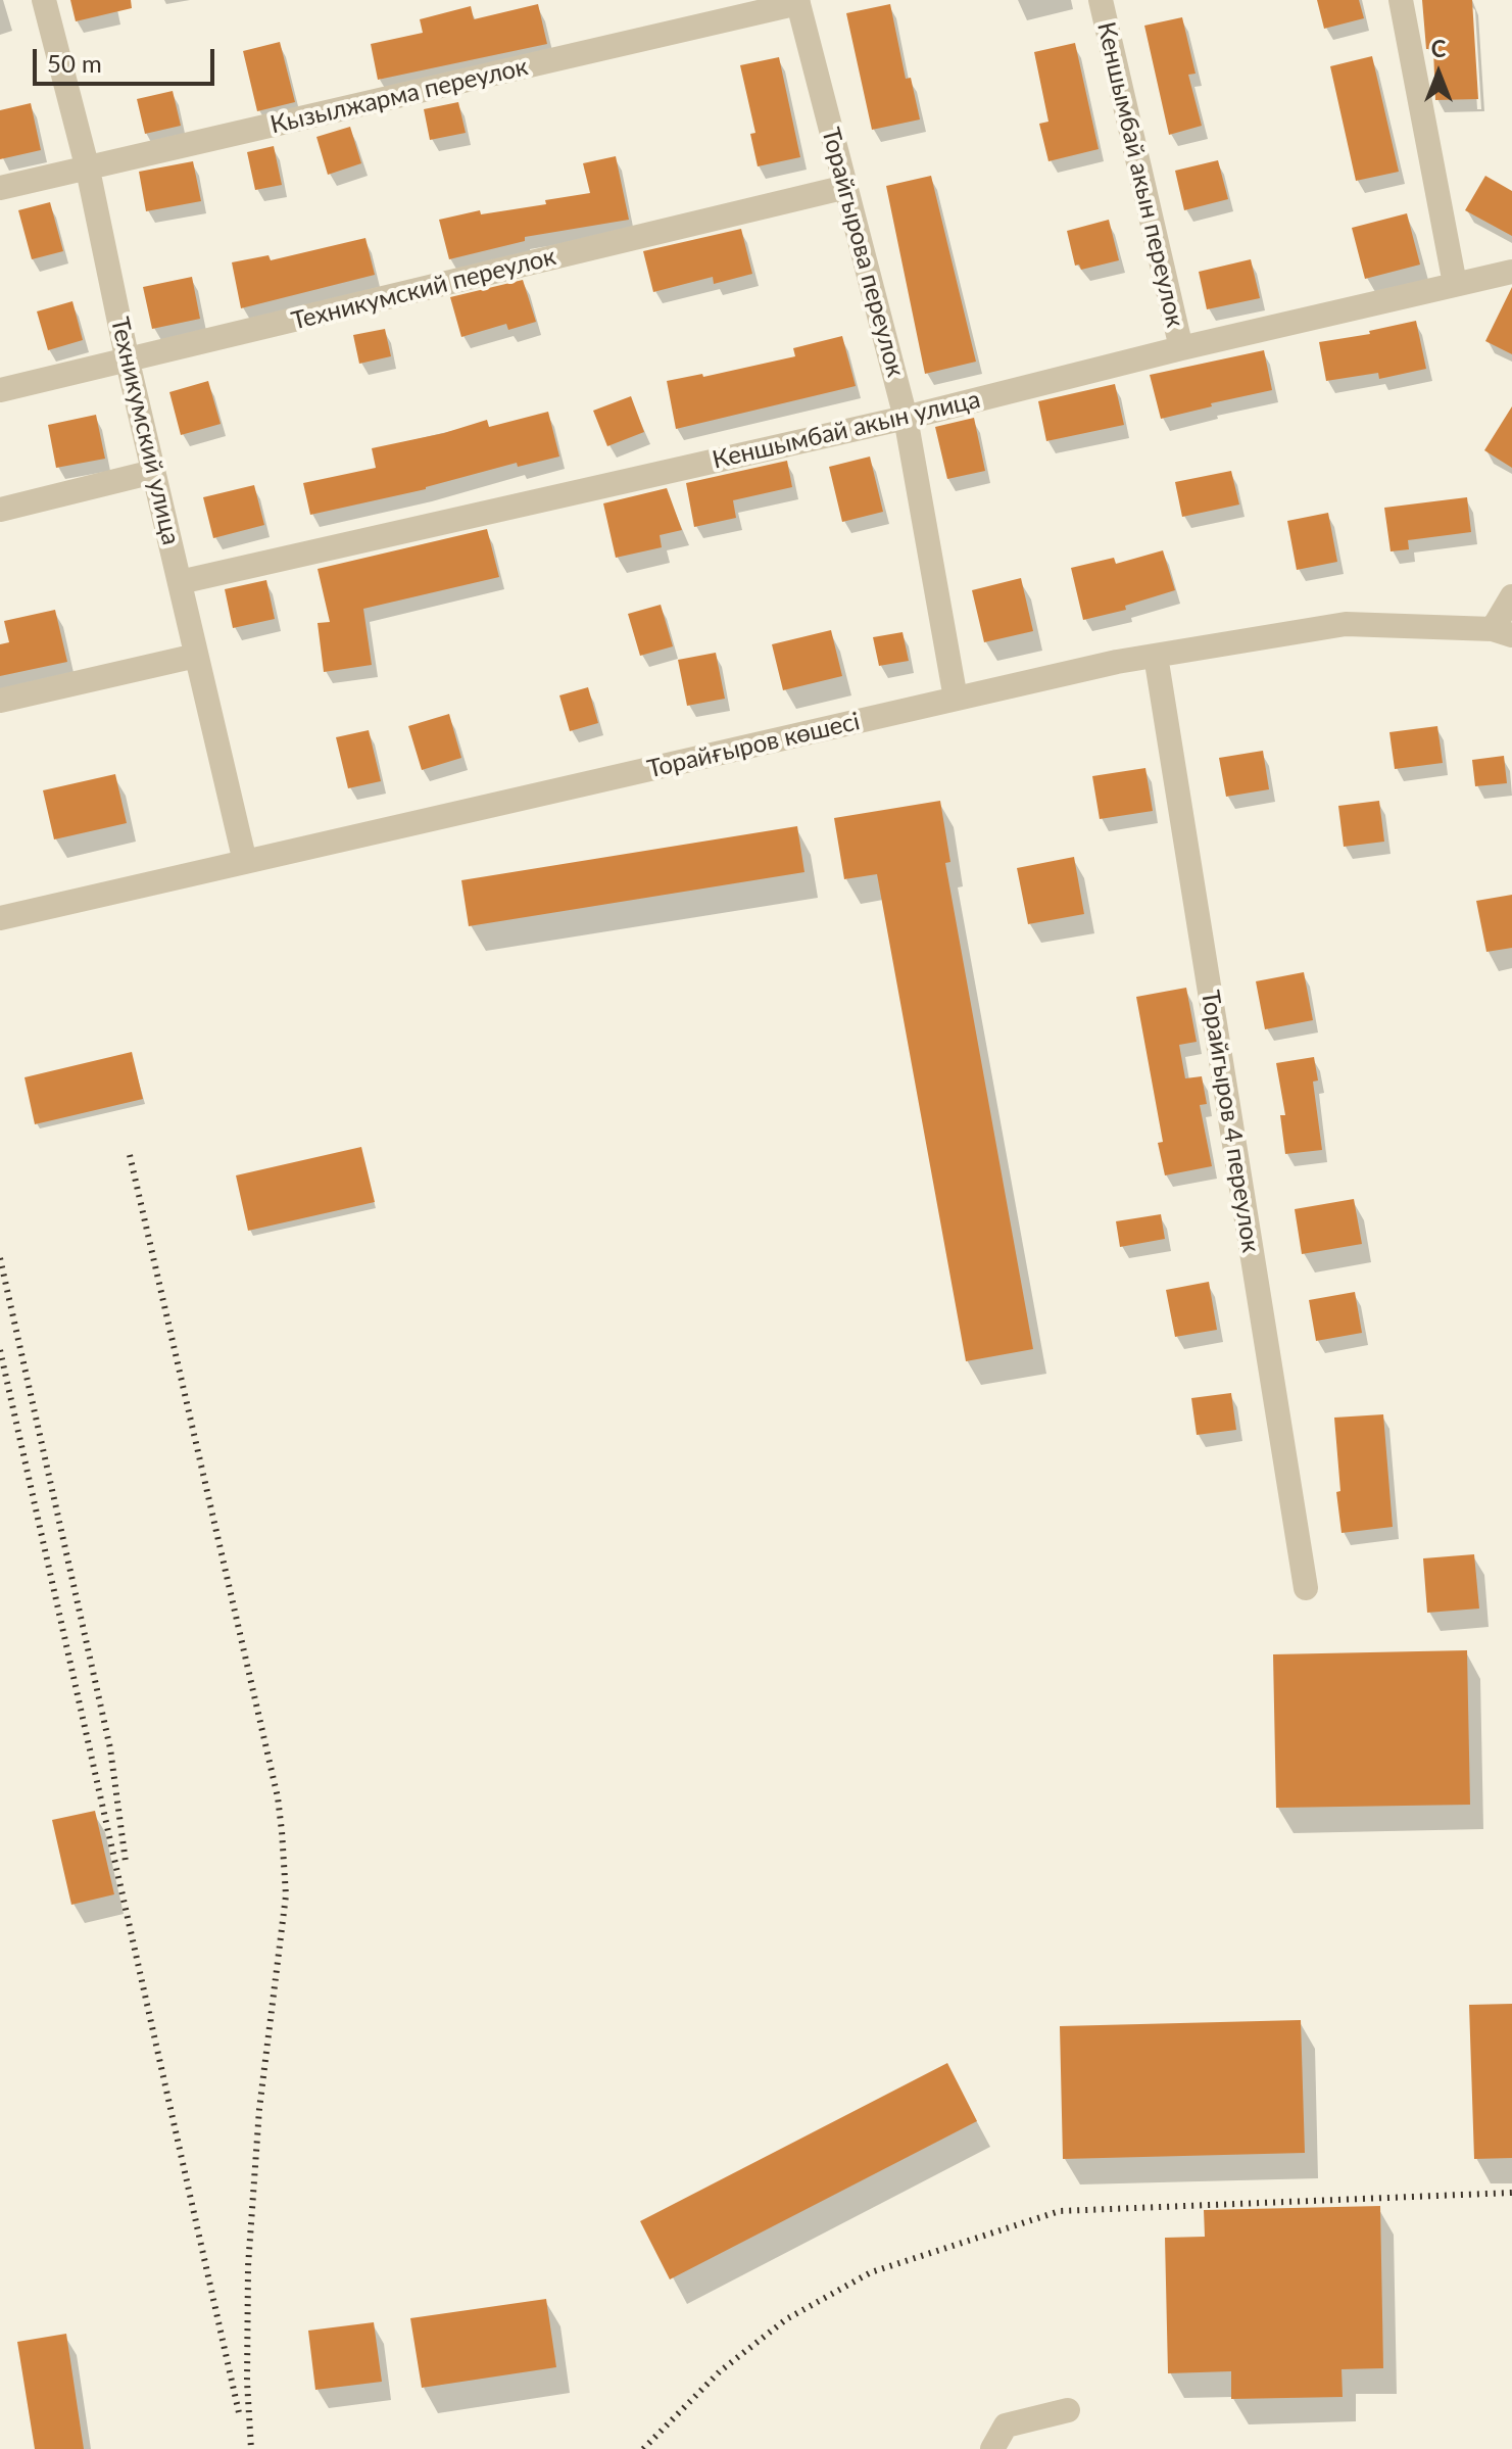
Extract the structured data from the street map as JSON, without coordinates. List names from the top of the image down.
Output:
{
  "streets": {
    "street": [
      "Кызылжарма переулок",
      "Кеншымбай акын переулок",
      "Торайгырова переулок",
      "Техникумский переулок",
      "Кеншымбай акын улица",
      "Техникумский улица",
      "Торайғыров көшесі",
      "Торайгыров 4 переулок"
    ]
  },
  "crossings": [
    ["Кызылжарма переулок", "Торайгырова переулок"],
    ["Кызылжарма переулок", "Техникумский улица"],
    ["Кеншымбай акын переулок", "Кеншымбай акын улица"],
    ["Торайгырова переулок", "Техникумский переулок"],
    ["Торайгырова переулок", "Кеншымбай акын улица"],
    ["Торайгырова переулок", "Торайғыров көшесі"],
    ["Техникумский переулок", "Техникумский улица"],
    ["Кеншымбай акын улица", "Техникумский улица"],
    ["Техникумский улица", "Торайғыров көшесі"],
    ["Торайғыров көшесі", "Торайгыров 4 переулок"]
  ],
  "scale_bar": "50 m",
  "north": "top"
}
